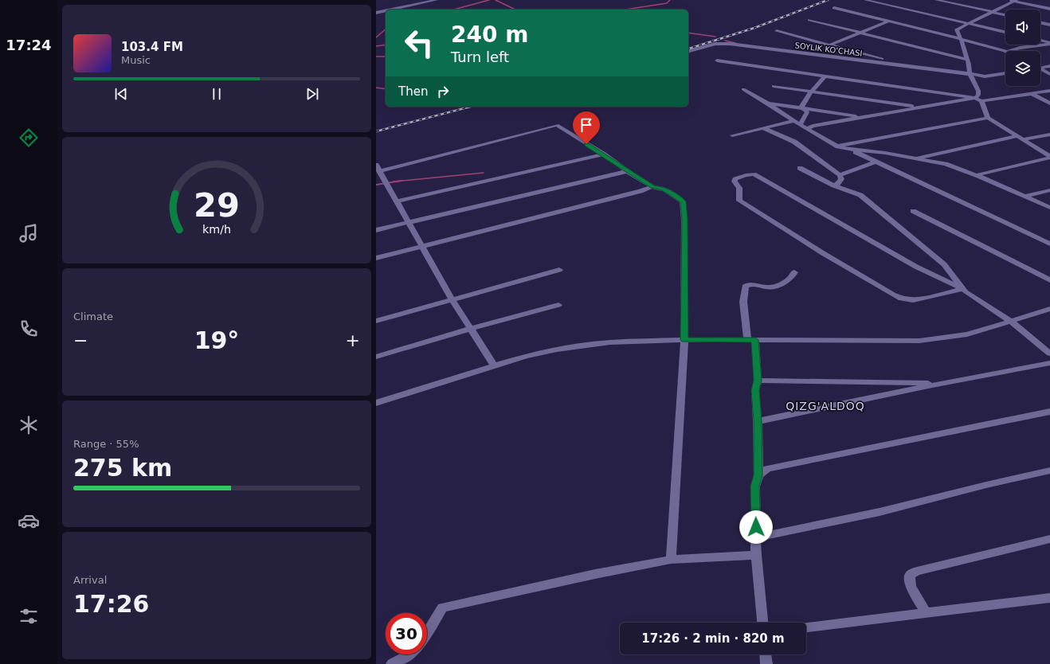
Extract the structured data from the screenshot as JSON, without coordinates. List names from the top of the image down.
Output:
{
  "streets": {
    "street": ["SOYLIK KO'CHASI"]
  },
  "districts": ["QIZG'ALDOQ"],
  "page": {
    "tabs": "17:24",
    "turn": ["240 m", "Turn left"],
    "song": ["103.4 FM", "Music"],
    "then": "Then",
    "tile": [
      "Climate",
      ["Range · 55%", "275 km"],
      ["Arrival", "17:26"]
    ],
    "heat": ["−", "19°", "+"],
    "limit": "30",
    "trip": "17:26 · 2 min · 820 m",
    "gauge": ["29", "km/h"]
  }
}
